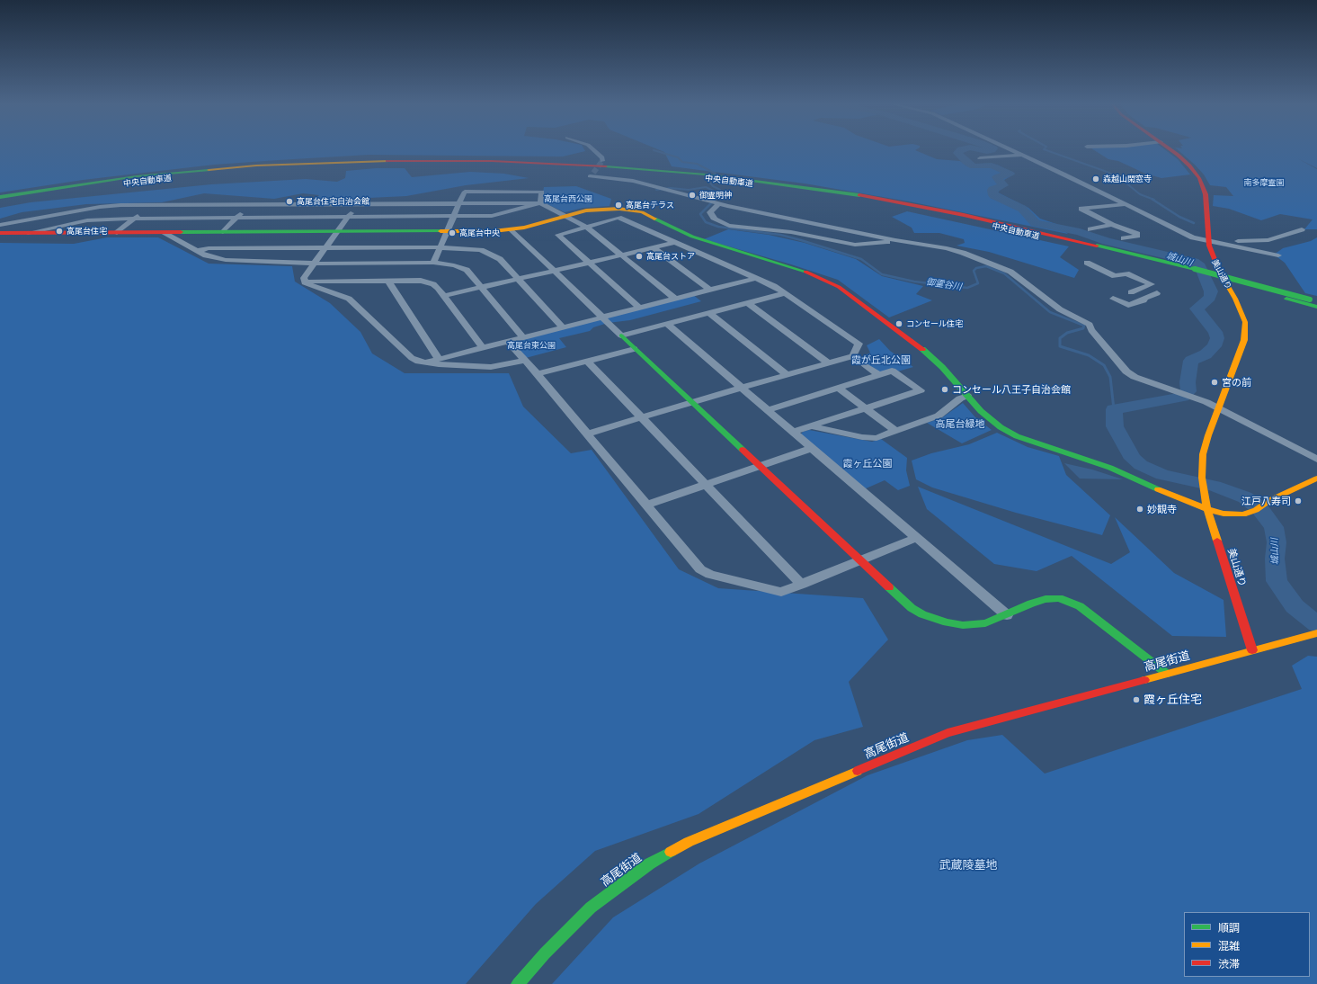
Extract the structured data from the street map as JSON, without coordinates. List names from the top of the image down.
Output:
{
  "streets": {
    "main road": ["中央自動車道", "美山通り", "高尾街道"]
  },
  "crossings": [
    ["美山通り", "高尾街道"]
  ],
  "water": ["城山川", "御霊谷川"],
  "parks": [
    "南多摩霊園",
    "高尾台西公園",
    "高尾台東公園",
    "霞が丘北公園",
    "高尾台緑地",
    "霞ヶ丘公園",
    "武蔵陵墓地"
  ],
  "places": [
    "森越山閑窓寺",
    "御霊明神",
    "高尾台住宅自治会館",
    "高尾台テラス",
    "高尾台住宅",
    "高尾台中央",
    "高尾台ストア",
    "コンセール住宅",
    "宮の前",
    "コンセール八王子自治会館",
    "江戸八寿司",
    "妙観寺",
    "霞ヶ丘住宅"
  ],
  "legend": ["順調", "混雑", "渋滞"]
}
